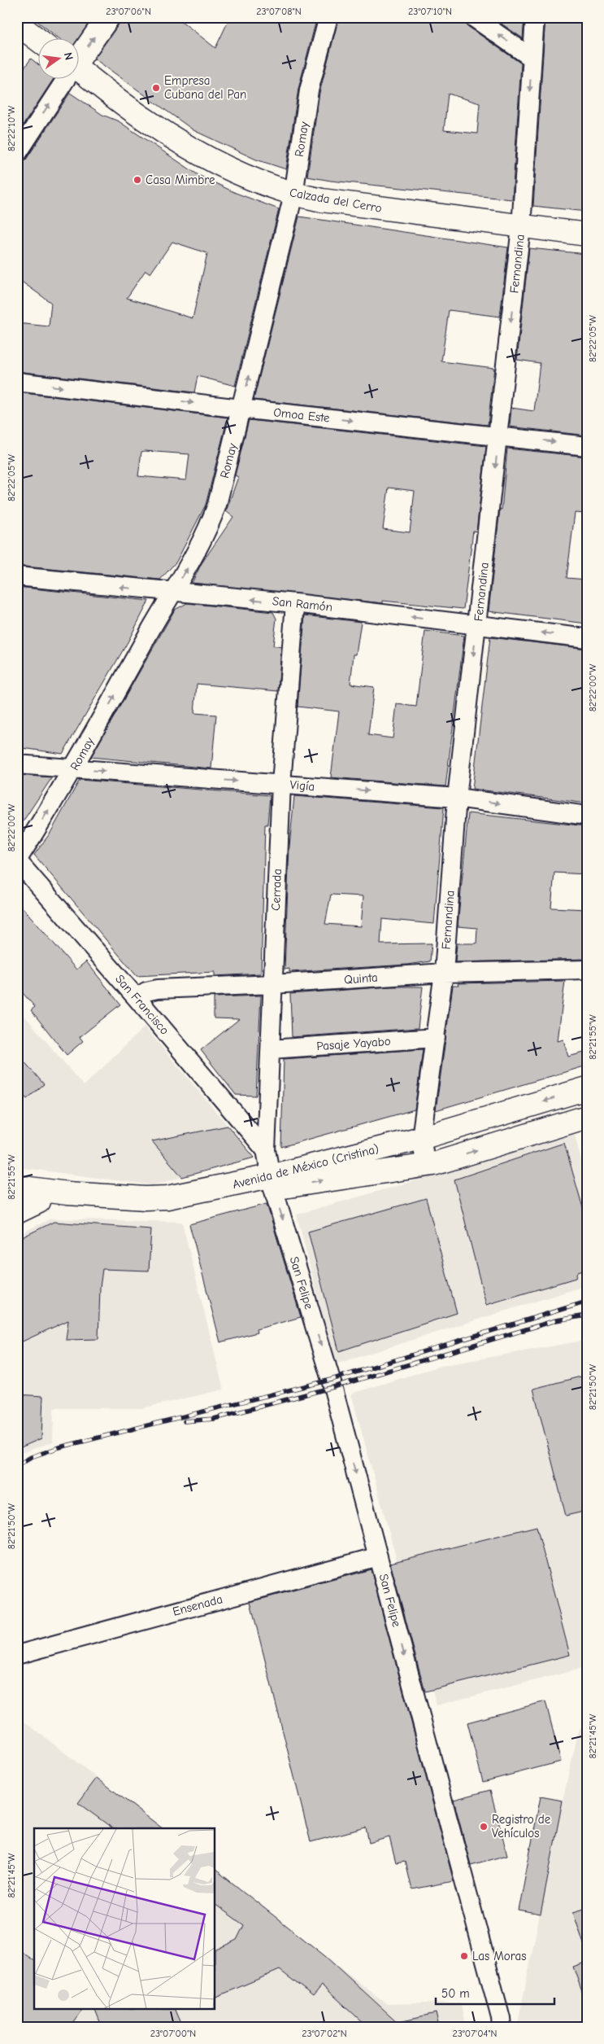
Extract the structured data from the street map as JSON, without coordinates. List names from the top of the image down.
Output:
{
  "streets": {
    "main road": ["Calzada del Cerro", "Avenida de México (Cristina)"],
    "street": [
      "Romay",
      "Fernandina",
      "Omoa Este",
      "San Ramón",
      "Vigía",
      "Cerrada",
      "Quinta",
      "San Francisco",
      "Pasaje Yayabo",
      "San Felipe",
      "Ensenada"
    ]
  },
  "crossings": [
    ["Romay", "Calzada del Cerro"],
    ["Romay", "Omoa Este"],
    ["Romay", "San Ramón"],
    ["Romay", "Vigía"],
    ["Romay", "San Francisco"],
    ["Calzada del Cerro", "Fernandina"],
    ["Fernandina", "Omoa Este"],
    ["Fernandina", "San Ramón"],
    ["Fernandina", "Vigía"],
    ["Fernandina", "Quinta"],
    ["Fernandina", "Pasaje Yayabo"],
    ["Fernandina", "Avenida de México (Cristina)"],
    ["San Ramón", "Cerrada"],
    ["Vigía", "Cerrada"],
    ["Cerrada", "Quinta"],
    ["Cerrada", "San Francisco"],
    ["Cerrada", "Pasaje Yayabo"],
    ["Cerrada", "Avenida de México (Cristina)"],
    ["Cerrada", "San Felipe"],
    ["Quinta", "San Francisco"],
    ["Avenida de México (Cristina)", "San Felipe"],
    ["San Felipe", "Ensenada"]
  ],
  "one_way": [
    "Romay",
    "Fernandina",
    "Omoa Este",
    "San Ramón",
    "Vigía",
    "San Felipe"
  ],
  "places": [
    "Empresa Cubana del Pan",
    "Casa Mimbre",
    "Registro de Vehículos",
    "Las Moras"
  ],
  "scale_bar": "50 m",
  "north": "right",
  "coordinates": [
    "23°07'06\"N",
    "23°07'08\"N",
    "23°07'10\"N",
    "82°22'10\"W",
    "82°22'05\"W",
    "82°22'00\"W",
    "82°21'55\"W",
    "82°21'50\"W",
    "82°21'45\"W",
    "23°07'00\"N",
    "23°07'02\"N",
    "23°07'04\"N"
  ]
}
